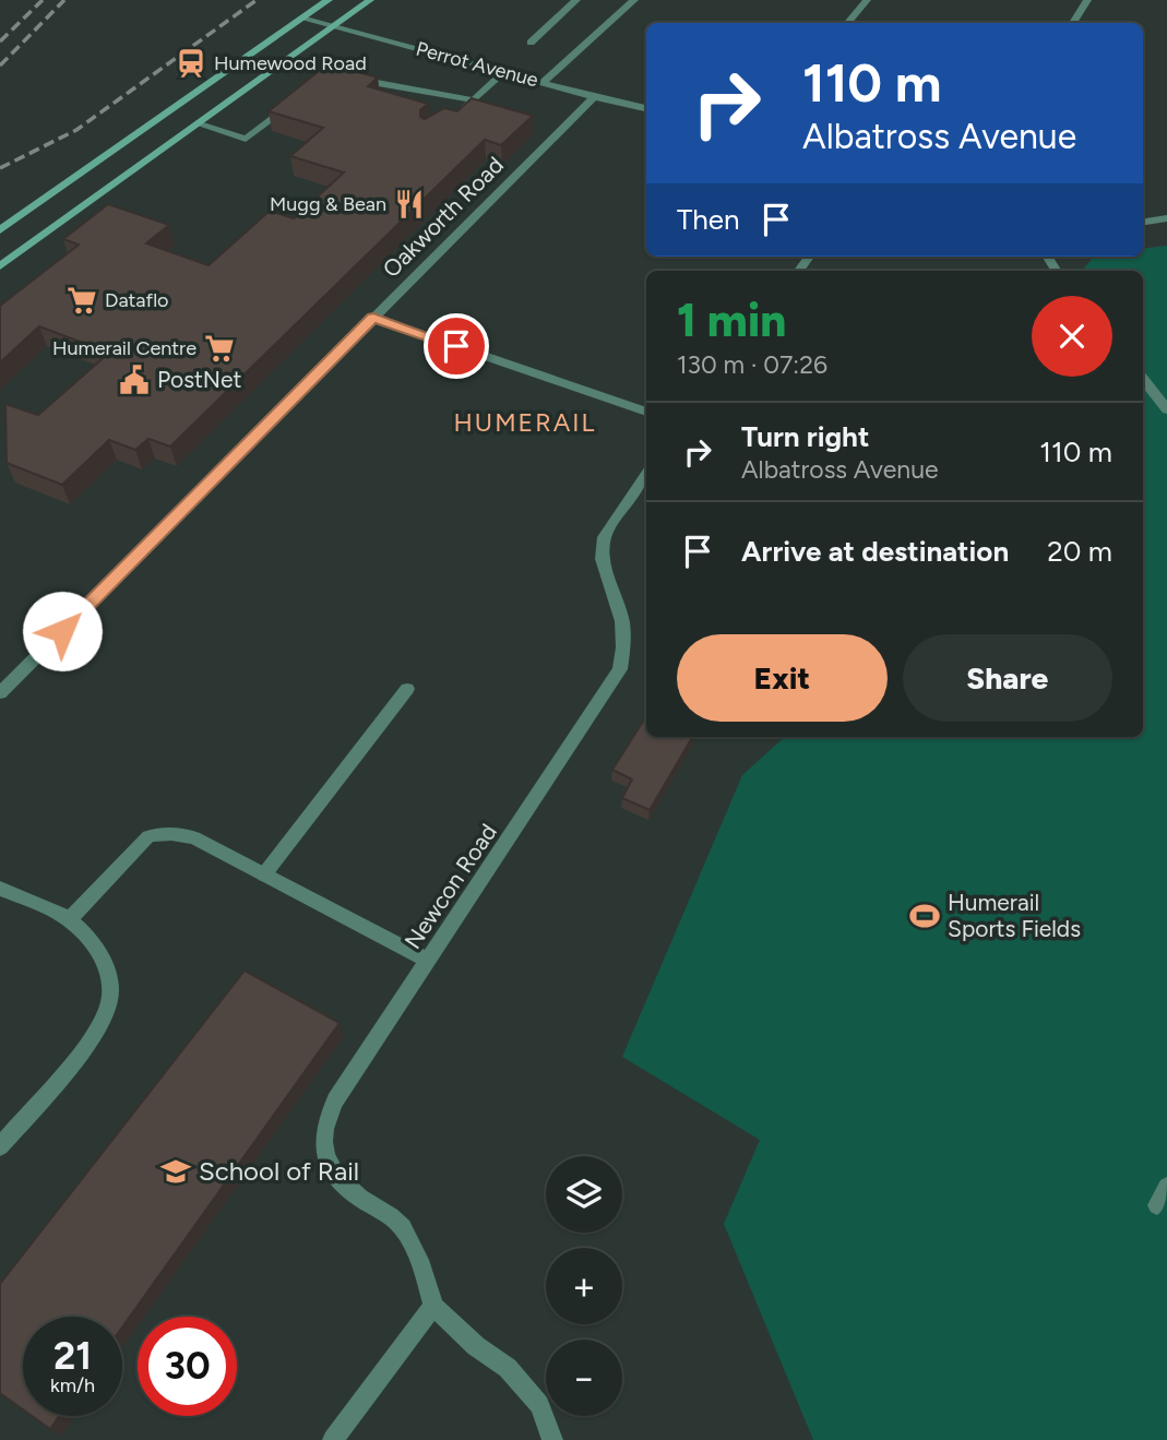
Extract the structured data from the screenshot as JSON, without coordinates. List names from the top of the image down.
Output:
{
  "streets": {
    "street": ["Perrot Avenue", "Oakworth Road", "Newcon Road"]
  },
  "crossings": [
    ["Perrot Avenue", "Oakworth Road"]
  ],
  "districts": ["HUMERAIL"],
  "places": {
    "station": ["Humewood Road"],
    "restaurant": ["Mugg & Bean"],
    "supermarket": ["Dataflo", "Humerail Centre"],
    "public building": ["PostNet"],
    "sports": ["Humerail Sports Fields"],
    "school or university": ["School of Rail"]
  },
  "page": {
    "turn": ["110 m", "Albatross Avenue"],
    "then": "Then",
    "heading": ["1 min", "130 m · 07:26"],
    "list": [
      {
        "name": "Turn right",
        "note": "Albatross Avenue",
        "value": "110 m"
      },
      {
        "name": "Arrive at destination",
        "value": "20 m"
      }
    ],
    "buttons": ["Exit", "Share"],
    "map_buttons": ["+", "−"],
    "speed": "21 km/h",
    "limit": "30"
  }
}
